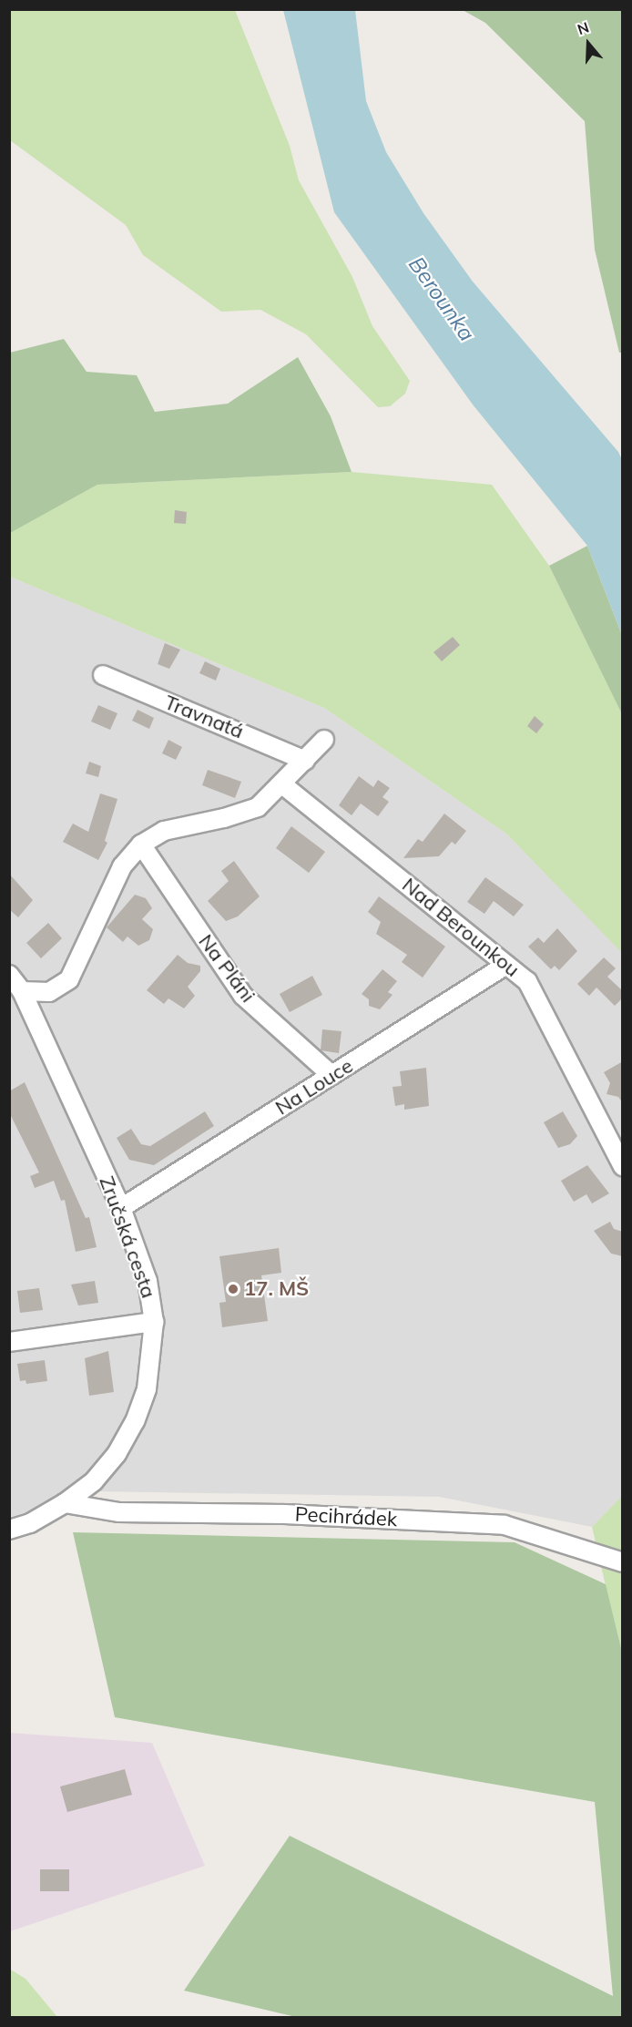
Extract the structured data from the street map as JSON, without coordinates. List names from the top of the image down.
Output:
{
  "streets": {
    "street": [
      "Travnatá",
      "Nad Berounkou",
      "Na Pláni",
      "Na Louce",
      "Zručská cesta",
      "Pecihrádek"
    ]
  },
  "crossings": [
    ["Nad Berounkou", "Na Louce"],
    ["Na Pláni", "Na Louce"],
    ["Na Louce", "Zručská cesta"],
    ["Zručská cesta", "Pecihrádek"]
  ],
  "water": ["Berounka"],
  "places": ["17. MŠ"],
  "north": "top"
}
